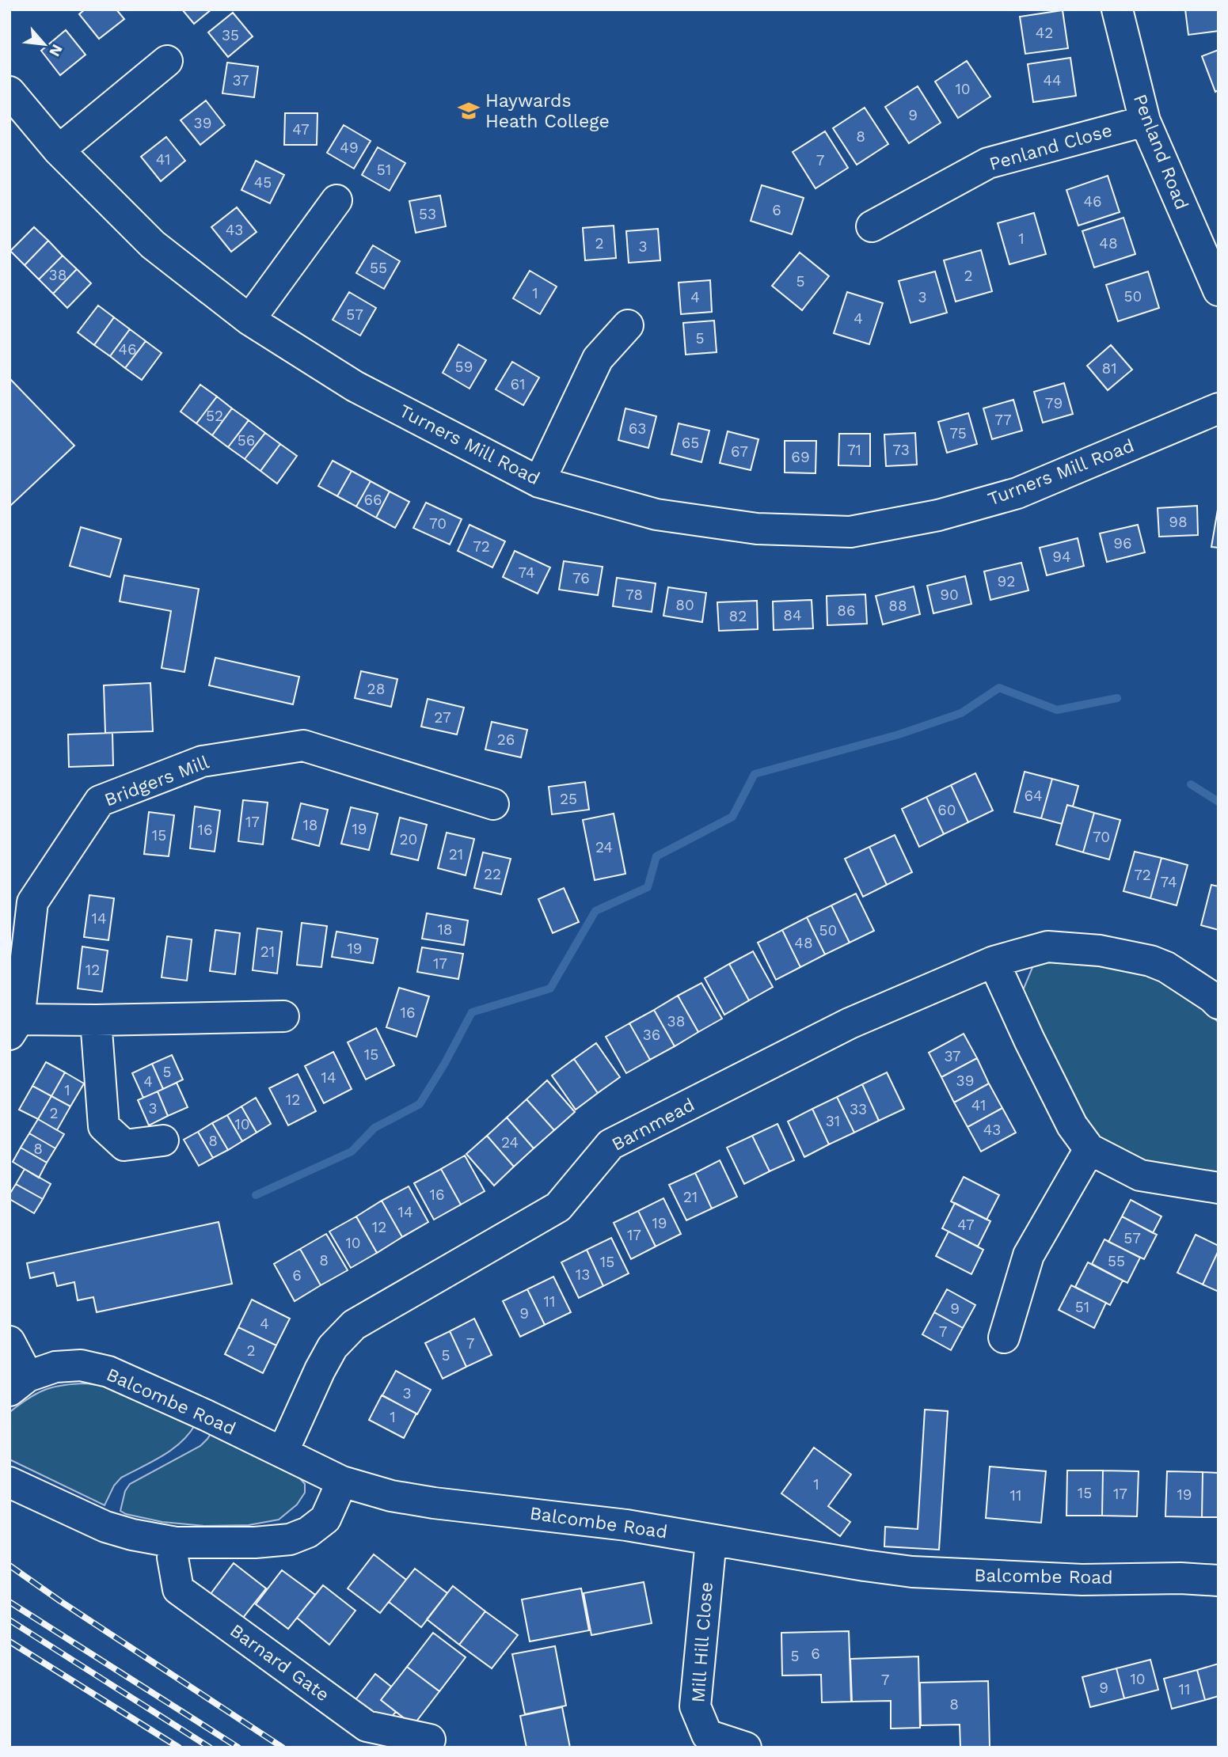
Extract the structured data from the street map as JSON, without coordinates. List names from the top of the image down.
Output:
{
  "streets": {
    "street": [
      "Penland Close",
      "Penland Road",
      "Turners Mill Road",
      "Bridgers Mill",
      "Barnmead",
      "Balcombe Road",
      "Mill Hill Close",
      "Barnard Gate"
    ]
  },
  "crossings": [
    ["Penland Close", "Penland Road"],
    ["Barnmead", "Balcombe Road"],
    ["Balcombe Road", "Mill Hill Close"]
  ],
  "places": {
    "school or university": ["Haywards Heath College"]
  },
  "house_numbers": [
    "42",
    "35",
    "37",
    "44",
    "10",
    "9",
    "39",
    "47",
    "8",
    "49",
    "41",
    "7",
    "51",
    "45",
    "46",
    "6",
    "53",
    "43",
    "1",
    "2",
    "48",
    "3",
    "55",
    "38",
    "2",
    "5",
    "1",
    "50",
    "4",
    "3",
    "57",
    "4",
    "5",
    "46",
    "59",
    "81",
    "61",
    "79",
    "52",
    "77",
    "63",
    "75",
    "56",
    "65",
    "71",
    "73",
    "67",
    "69",
    "66",
    "98",
    "70",
    "96",
    "72",
    "94",
    "74",
    "76",
    "92",
    "78",
    "90",
    "80",
    "88",
    "86",
    "84",
    "82",
    "28",
    "27",
    "26",
    "64",
    "25",
    "60",
    "17",
    "18",
    "19",
    "16",
    "15",
    "70",
    "20",
    "24",
    "21",
    "22",
    "72",
    "74",
    "14",
    "18",
    "50",
    "48",
    "19",
    "21",
    "17",
    "12",
    "16",
    "38",
    "36",
    "15",
    "37",
    "5",
    "14",
    "39",
    "4",
    "1",
    "12",
    "41",
    "3",
    "33",
    "2",
    "31",
    "10",
    "43",
    "8",
    "24",
    "8",
    "16",
    "21",
    "14",
    "19",
    "47",
    "12",
    "17",
    "57",
    "10",
    "8",
    "55",
    "15",
    "13",
    "6",
    "11",
    "51",
    "9",
    "9",
    "4",
    "7",
    "7",
    "2",
    "5",
    "3",
    "1",
    "1",
    "15",
    "17",
    "19",
    "11",
    "6",
    "5",
    "10",
    "7",
    "9",
    "11",
    "8"
  ],
  "north": "bottom right"
}
